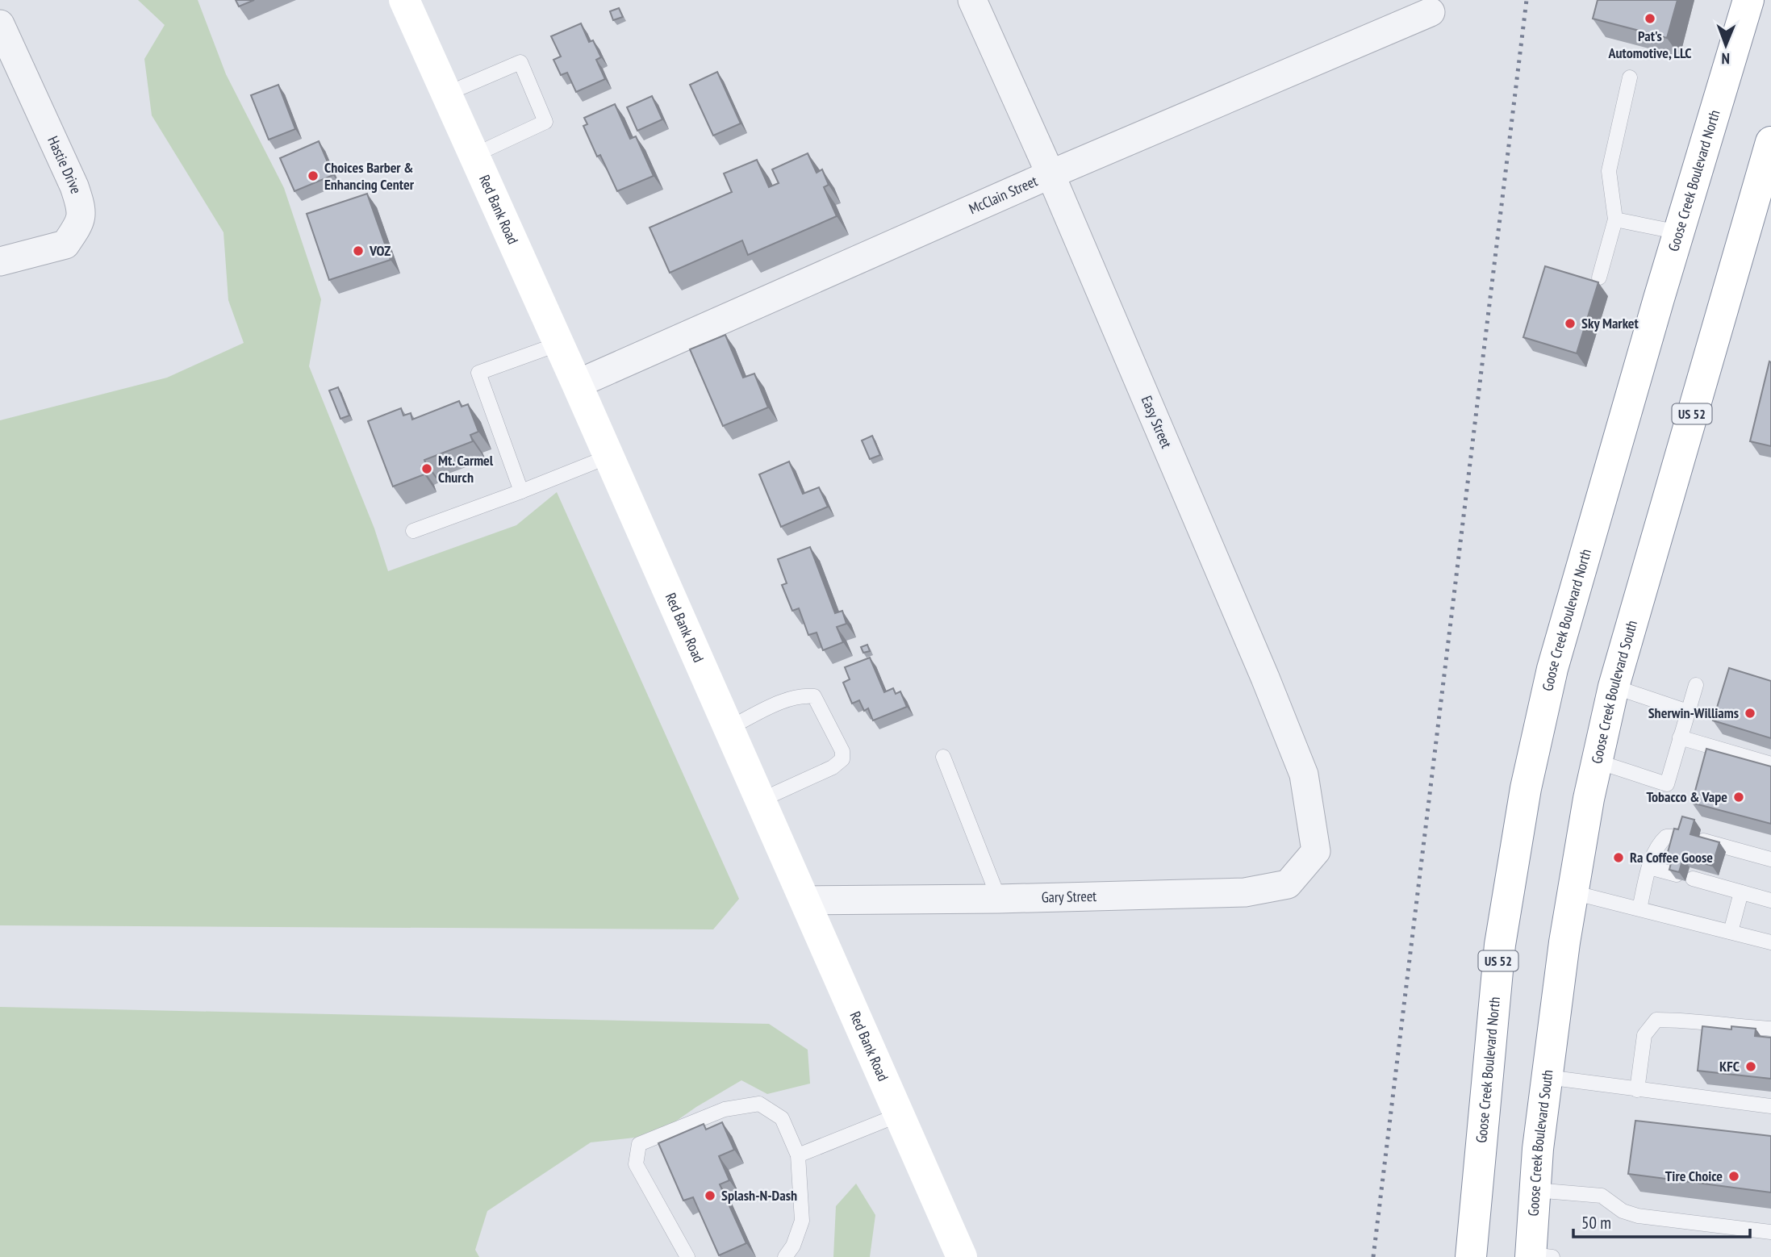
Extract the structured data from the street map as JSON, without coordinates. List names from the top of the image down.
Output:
{
  "streets": {
    "main road": [
      "Goose Creek Boulevard North",
      "Red Bank Road",
      "US 52",
      "Goose Creek Boulevard South"
    ],
    "street": [
      "Hastie Drive",
      "McClain Street",
      "Easy Street",
      "Gary Street"
    ]
  },
  "crossings": [
    ["McClain Street", "Red Bank Road"],
    ["McClain Street", "Easy Street"],
    ["Red Bank Road", "Gary Street"],
    ["Easy Street", "Gary Street"]
  ],
  "places": [
    "Pat's Automotive, LLC",
    "Choices Barber & Enhancing Center",
    "VOZ",
    "Sky Market",
    "Mt. Carmel Church",
    "Sherwin-Williams",
    "Tobacco & Vape",
    "Ra Coffee Goose",
    "KFC",
    "Tire Choice",
    "Splash-N-Dash"
  ],
  "scale_bar": "50 m",
  "north": "bottom"
}
